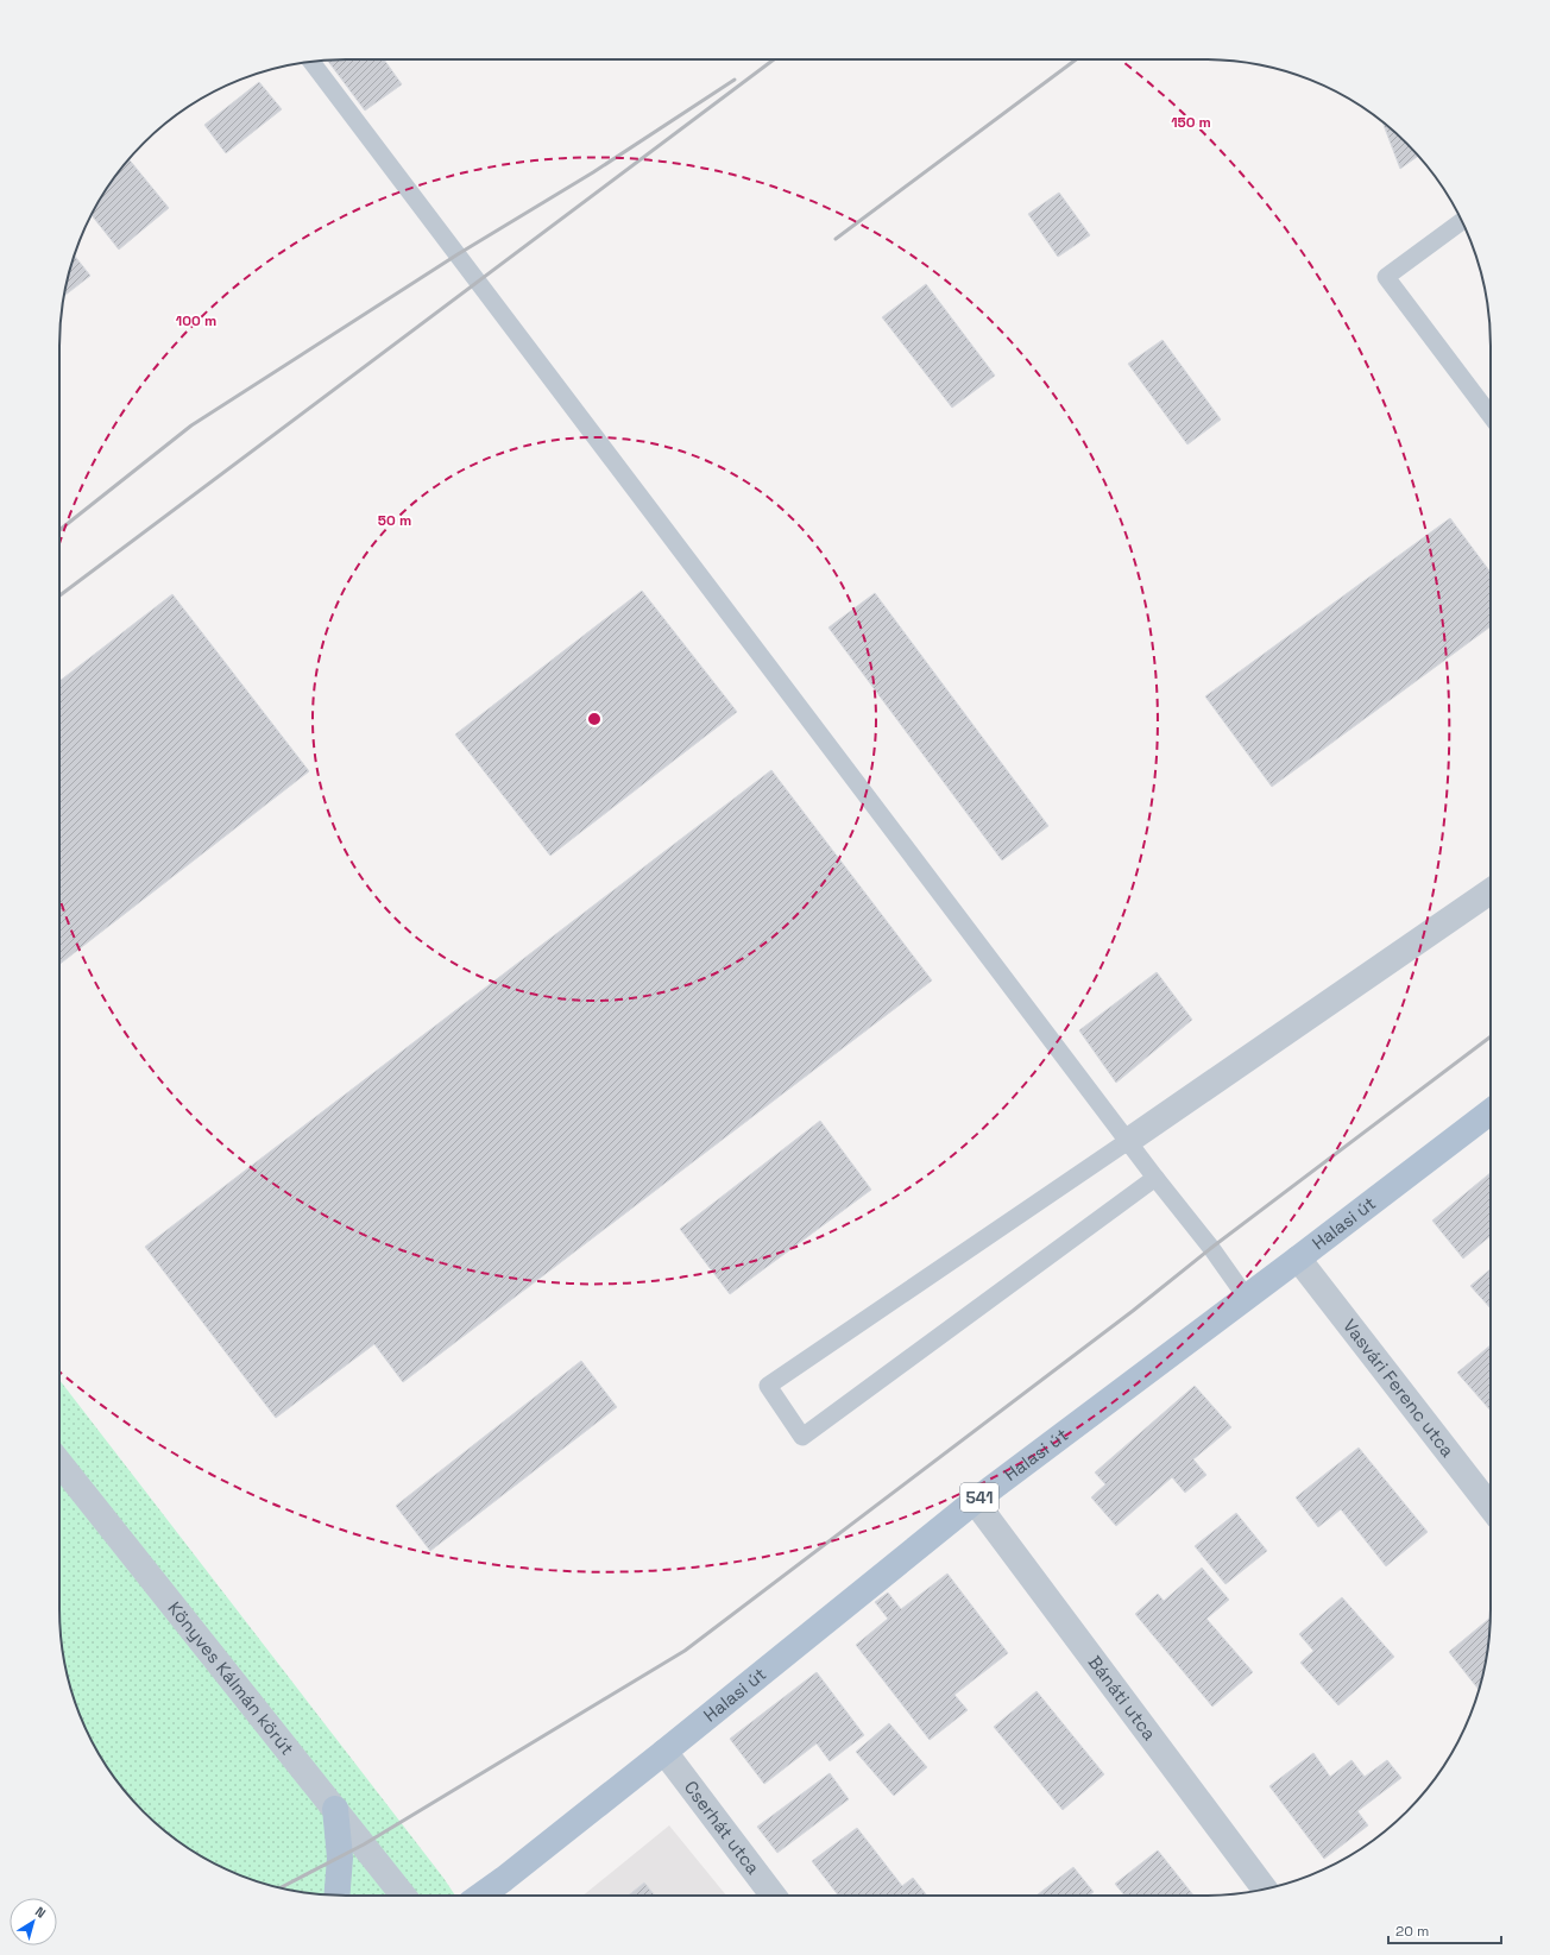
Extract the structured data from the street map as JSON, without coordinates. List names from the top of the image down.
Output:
{
  "streets": {
    "main road": ["Halasi út", "541"],
    "street": [
      "Vasvári Ferenc utca",
      "Könyves Kálmán körút",
      "Bánáti utca",
      "Cserhát utca"
    ]
  },
  "crossings": [
    ["Halasi út", "Vasvári Ferenc utca"],
    ["Halasi út", "Bánáti utca"],
    ["Halasi út", "Cserhát utca"]
  ],
  "scale_bar": "20 m",
  "north": "top right",
  "rings": ["150 m", "100 m", "50 m"]
}
